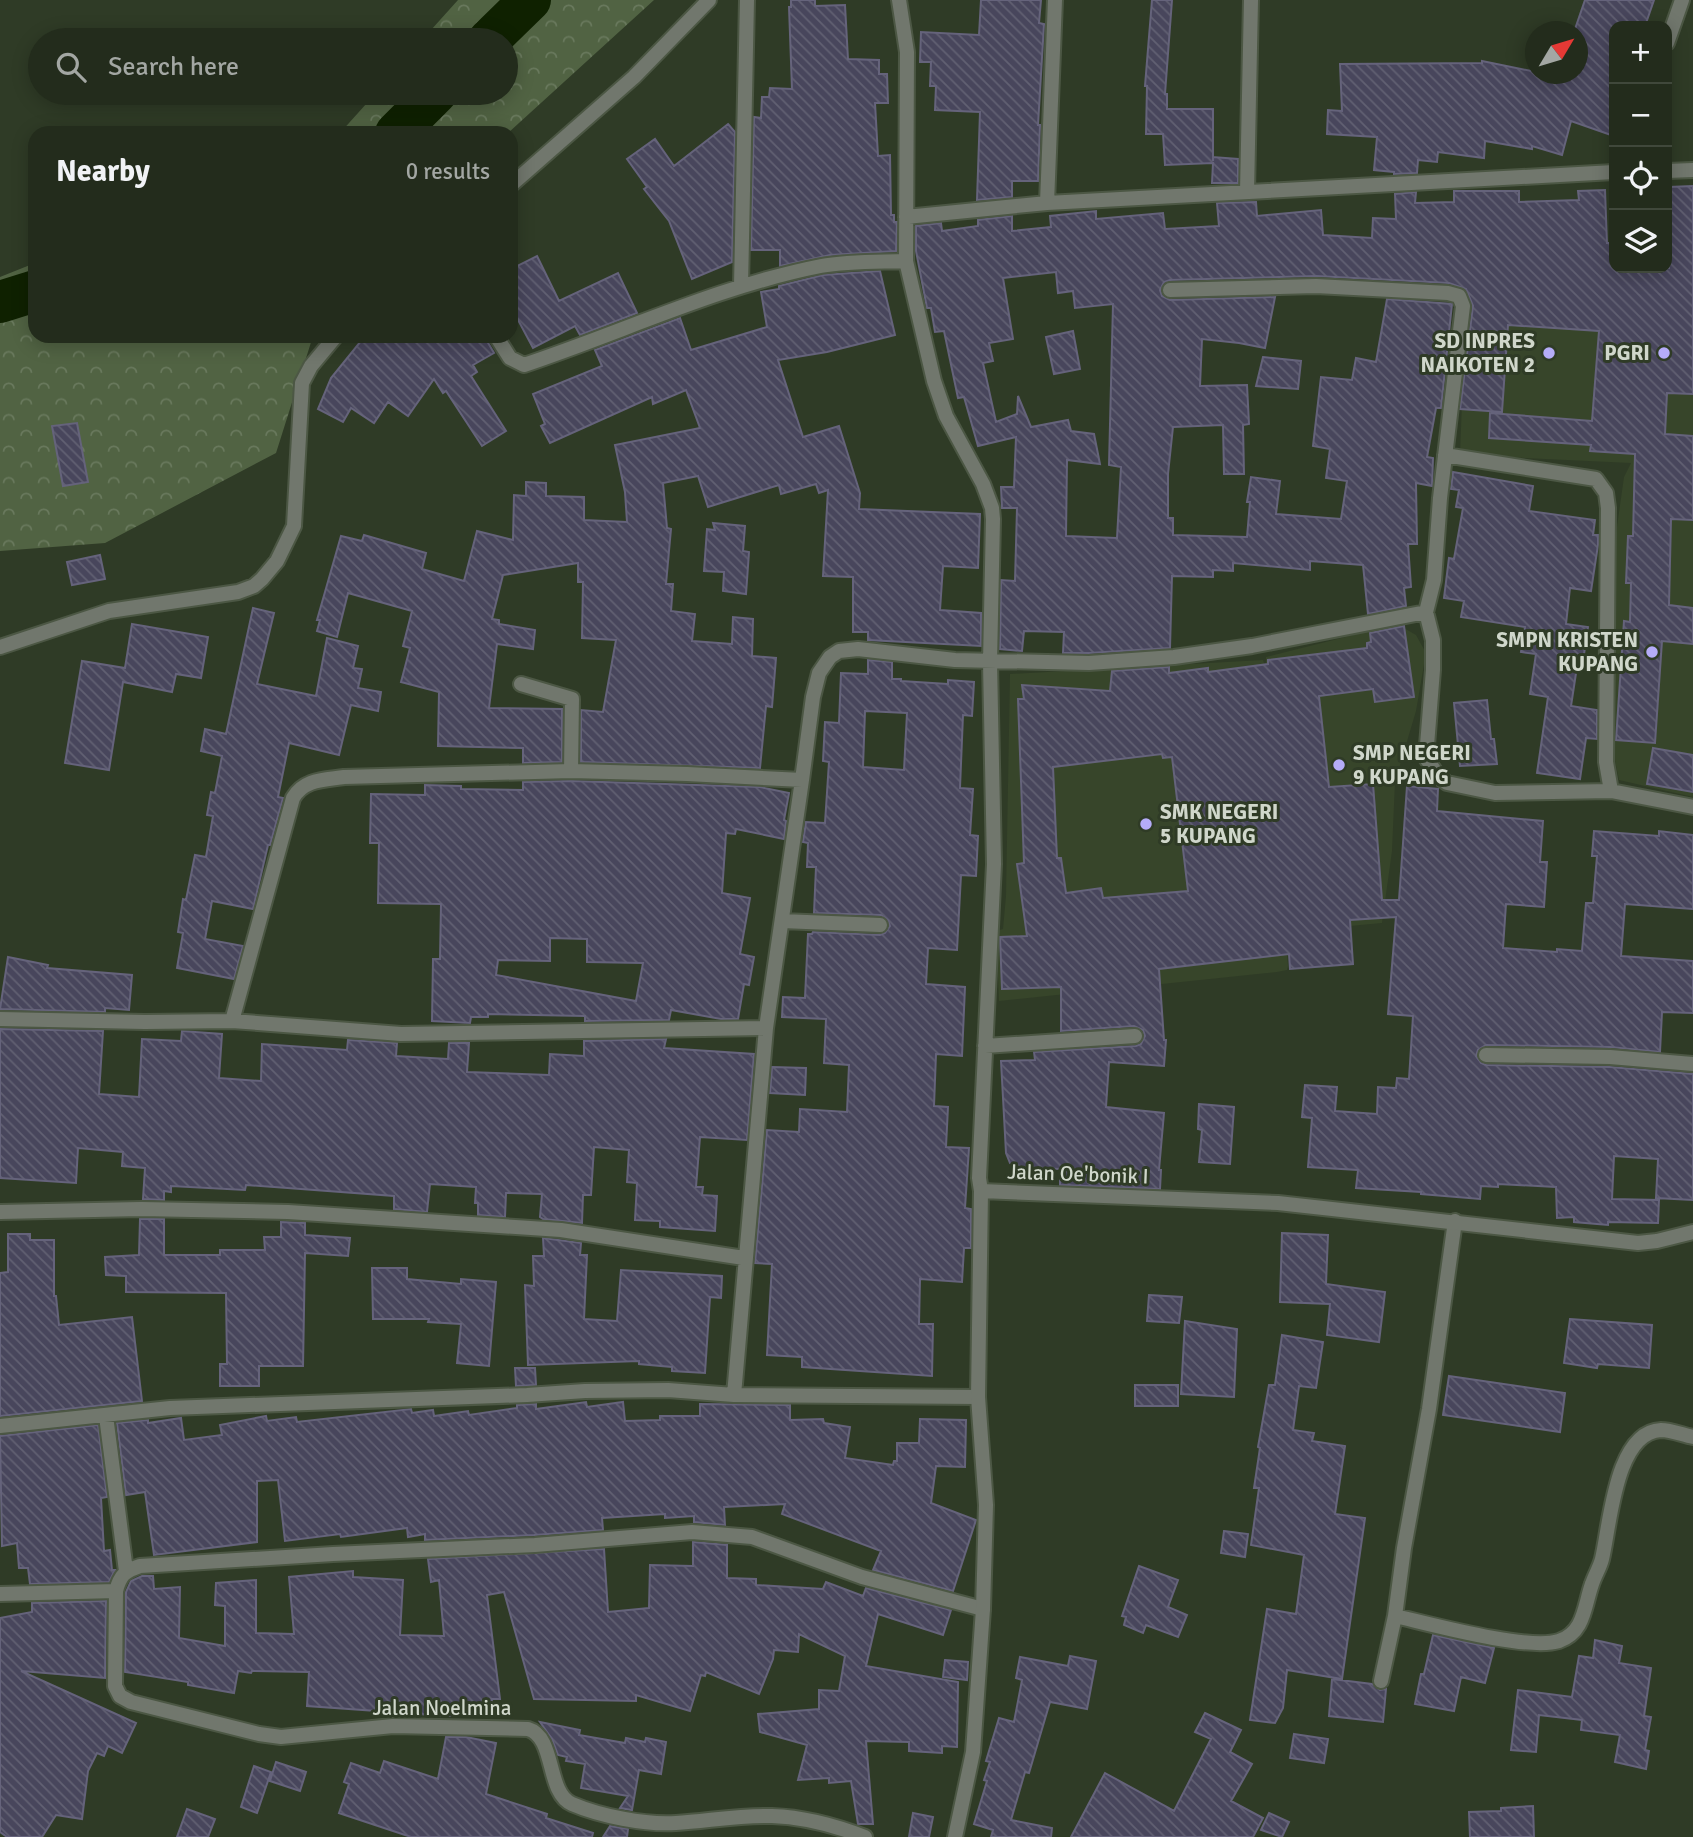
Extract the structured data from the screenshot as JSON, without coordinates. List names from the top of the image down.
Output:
{
  "streets": {
    "street": ["Jalan Oe'bonik I", "Jalan Noelmina"]
  },
  "places": [
    "SD INPRES NAIKOTEN 2",
    "PGRI",
    "SMPN KRISTEN KUPANG",
    "SMP NEGERI 9 KUPANG",
    "SMK NEGERI 5 KUPANG"
  ],
  "north": "top right",
  "page": {
    "map_buttons": ["+", "−"],
    "search": "Search here",
    "heading": ["Nearby", "0 results"]
  }
}
